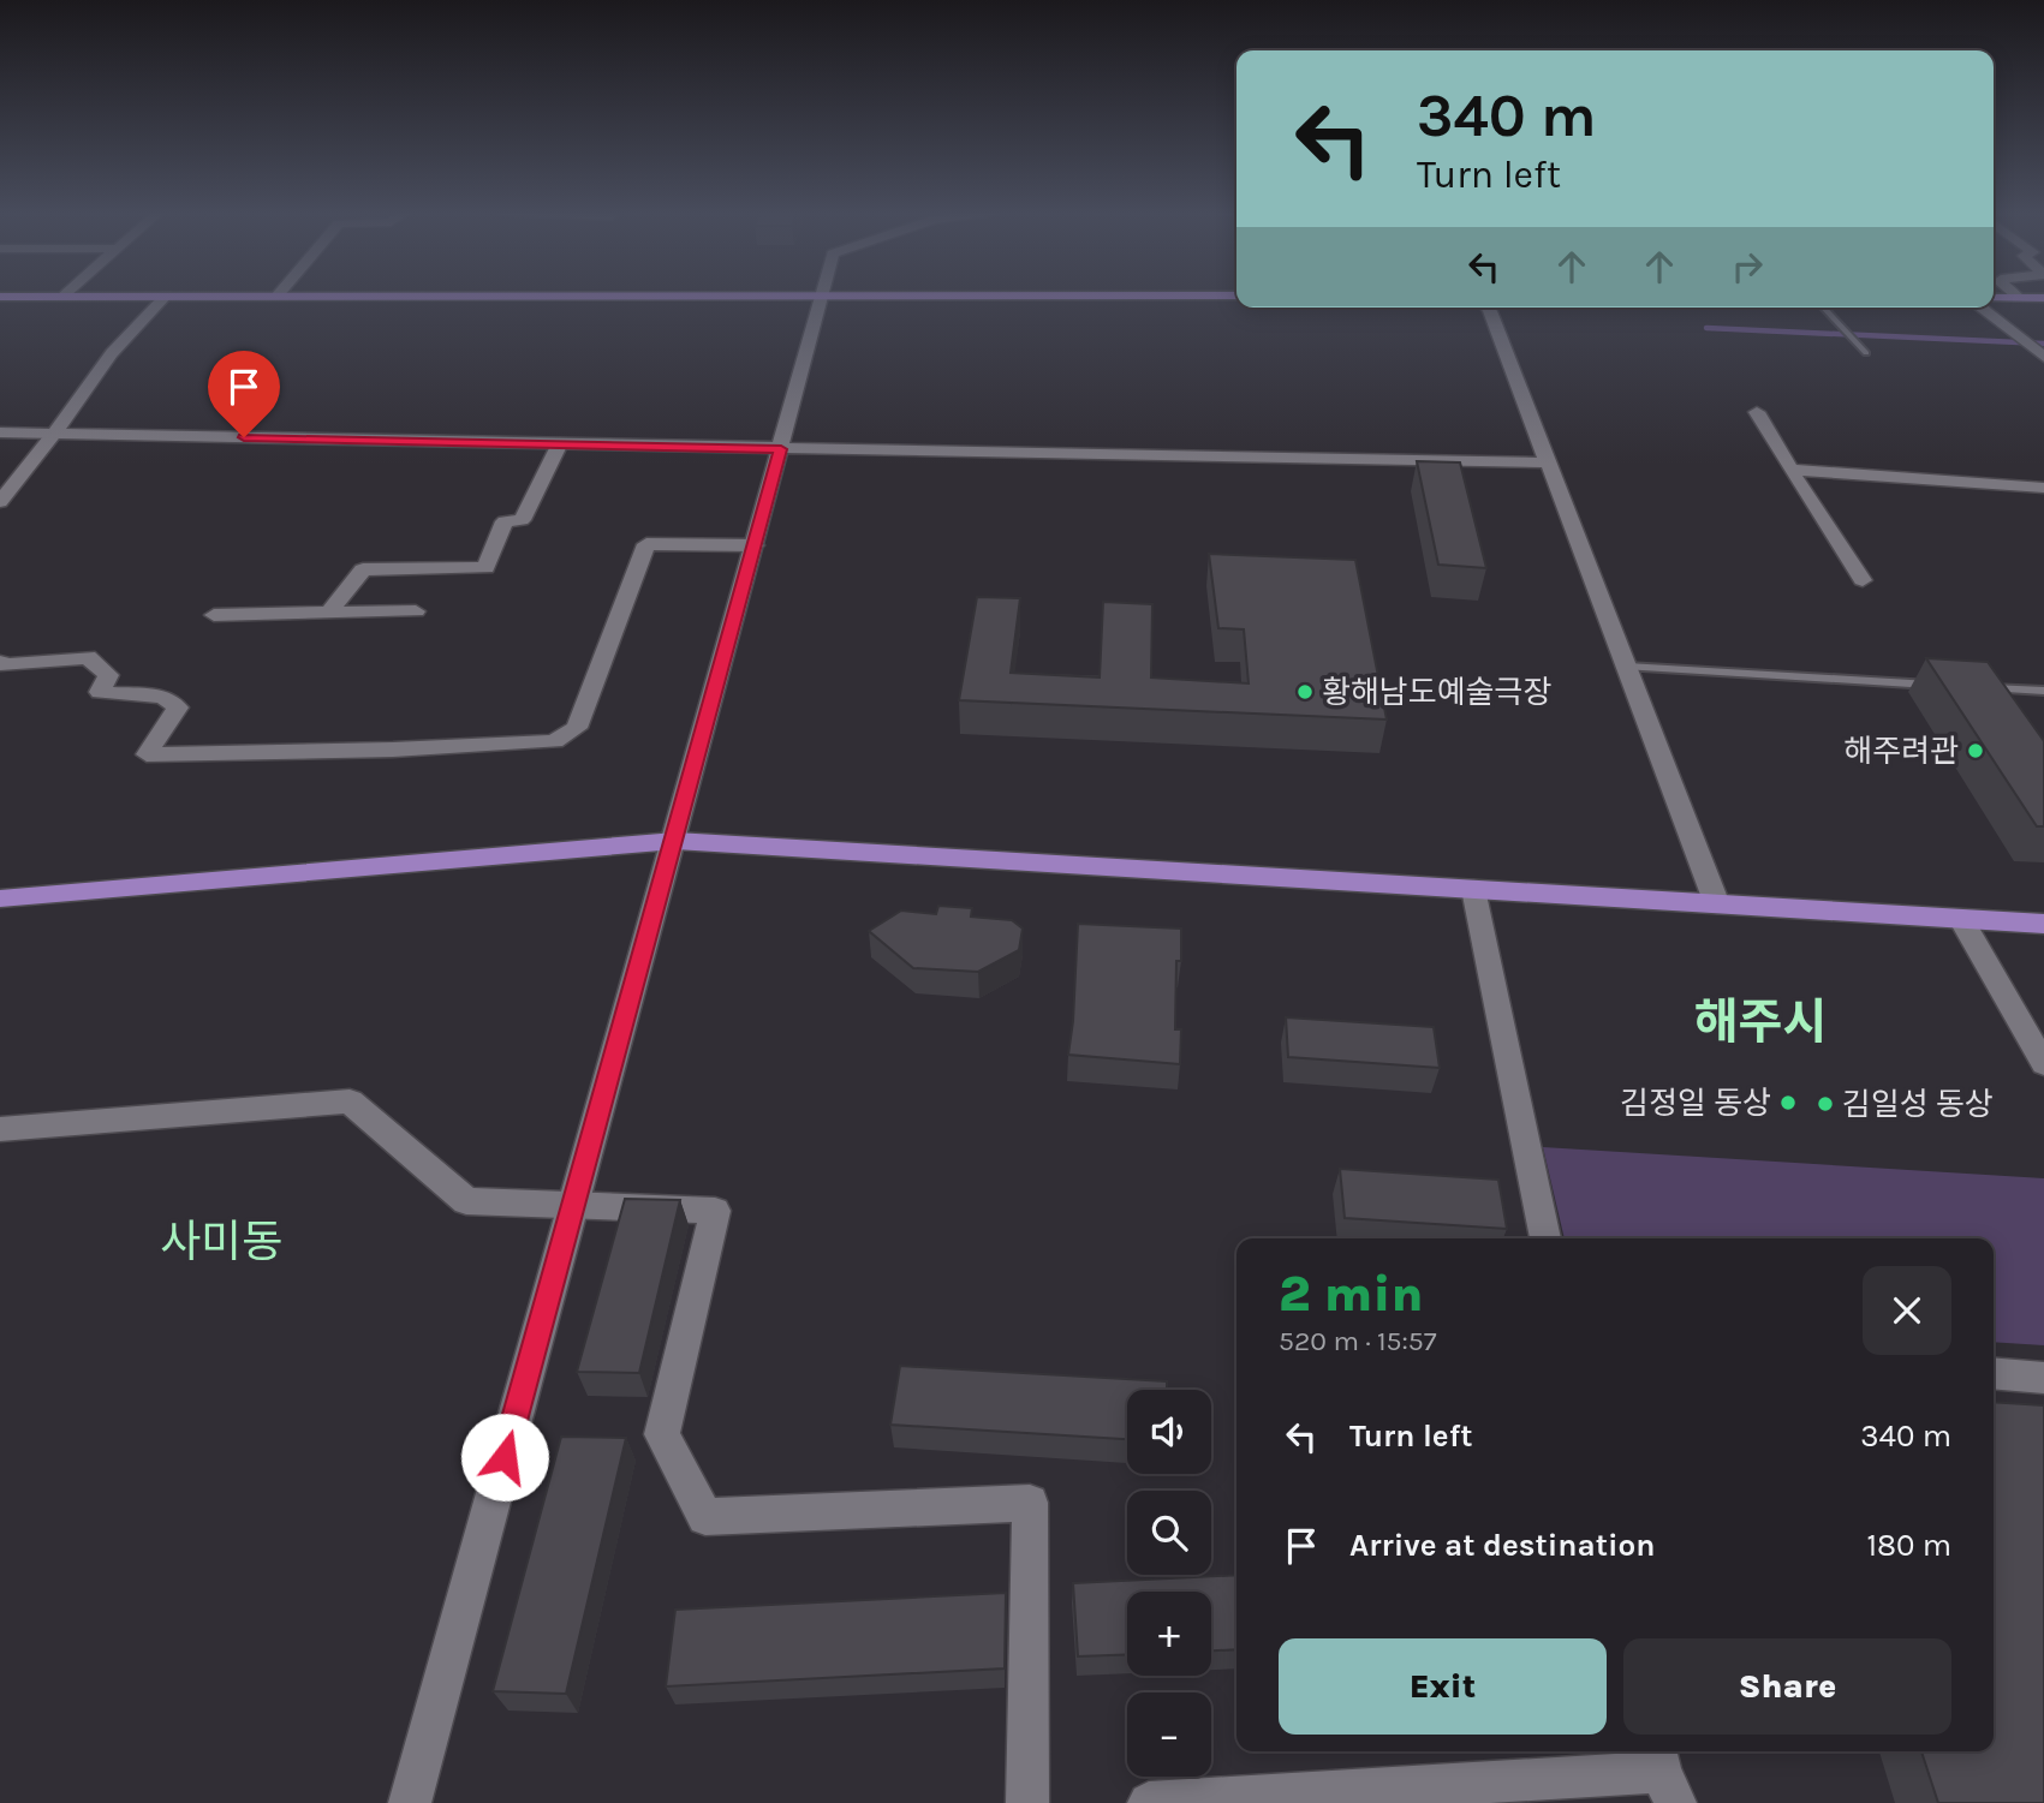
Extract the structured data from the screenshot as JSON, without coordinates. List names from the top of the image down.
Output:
{
  "districts": ["해주시", "사미동"],
  "places": [
    "황해남도예술극장",
    "해주려관",
    "김정일 동상",
    "김일성 동상"
  ],
  "page": {
    "turn": ["340 m", "Turn left"],
    "heading": ["2 min", "520 m · 15:57"],
    "list": [
      {
        "name": "Turn left",
        "value": "340 m"
      },
      {
        "name": "Arrive at destination",
        "value": "180 m"
      }
    ],
    "map_buttons": ["+", "−"],
    "buttons": ["Exit", "Share"]
  }
}
